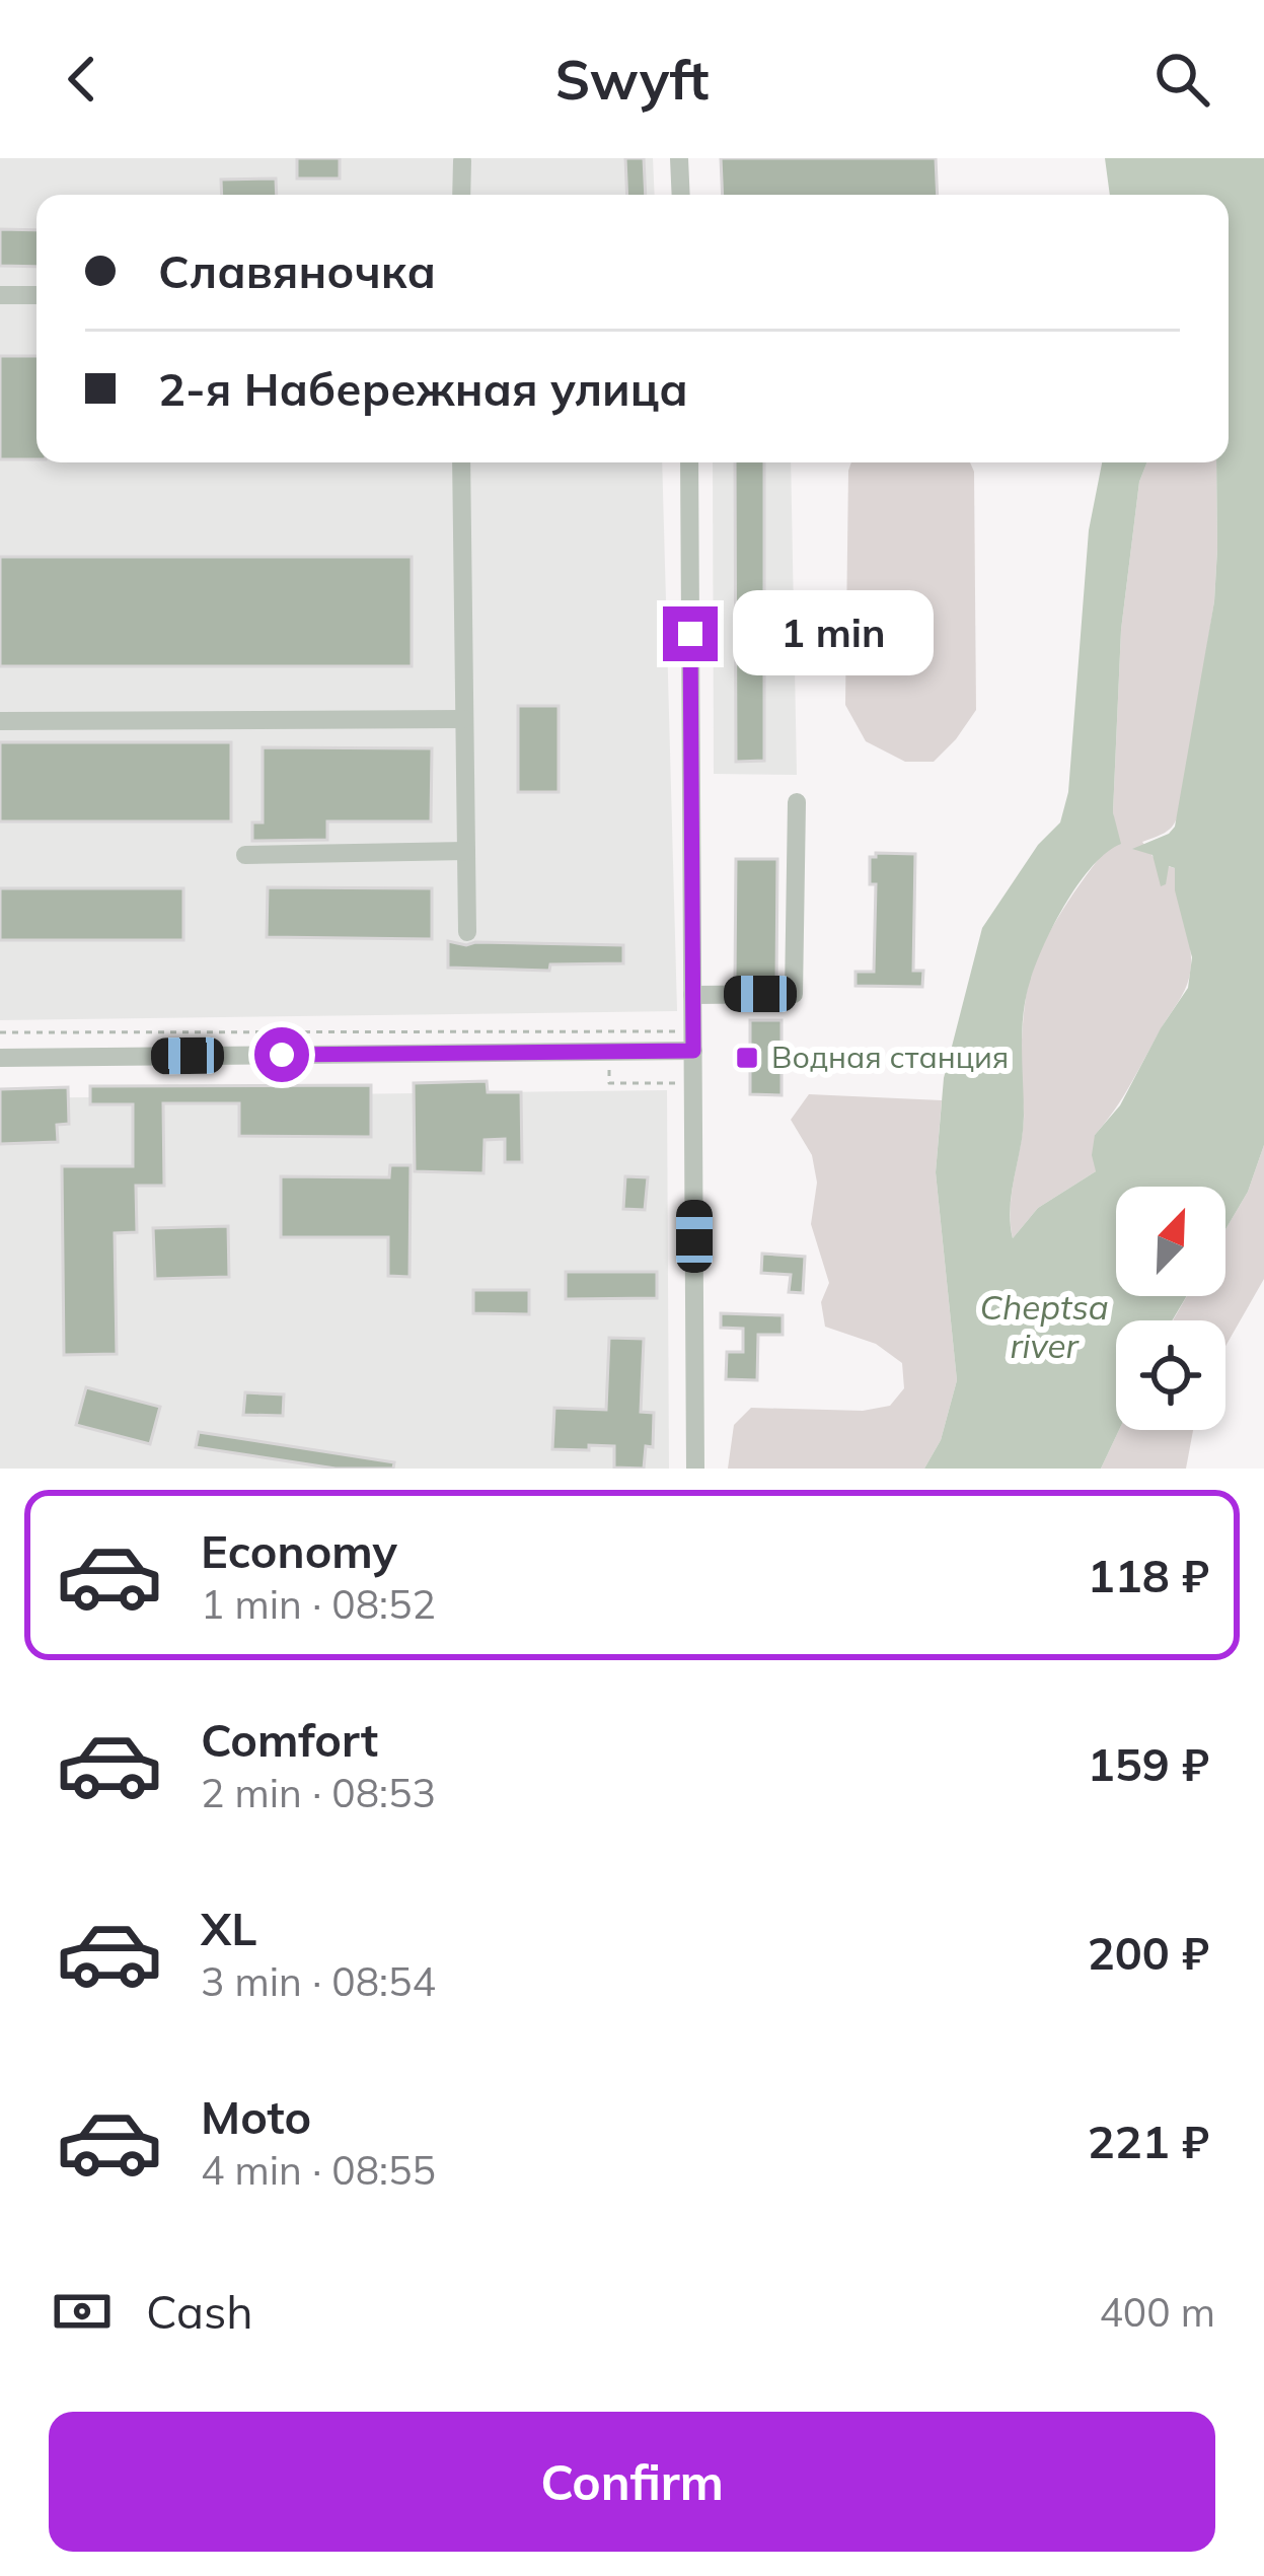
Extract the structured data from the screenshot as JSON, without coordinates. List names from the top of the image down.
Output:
{
  "water": ["Cheptsa river"],
  "places": {
    "transit": ["Водная станция"]
  },
  "north": "top right",
  "page": {
    "header": "Swyft",
    "banner": ["Славяночка", "2-я Набережная улица"],
    "bubble": "1 min",
    "list": [
      {
        "name": "Economy",
        "note": "1 min · 08:52",
        "value": "118 ₽"
      },
      {
        "name": "Comfort",
        "note": "2 min · 08:53",
        "value": "159 ₽"
      },
      {
        "name": "XL",
        "note": "3 min · 08:54",
        "value": "200 ₽"
      },
      {
        "name": "Moto",
        "note": "4 min · 08:55",
        "value": "221 ₽"
      }
    ],
    "pay": ["Cash", "400 m"],
    "buttons": "Confirm"
  }
}
